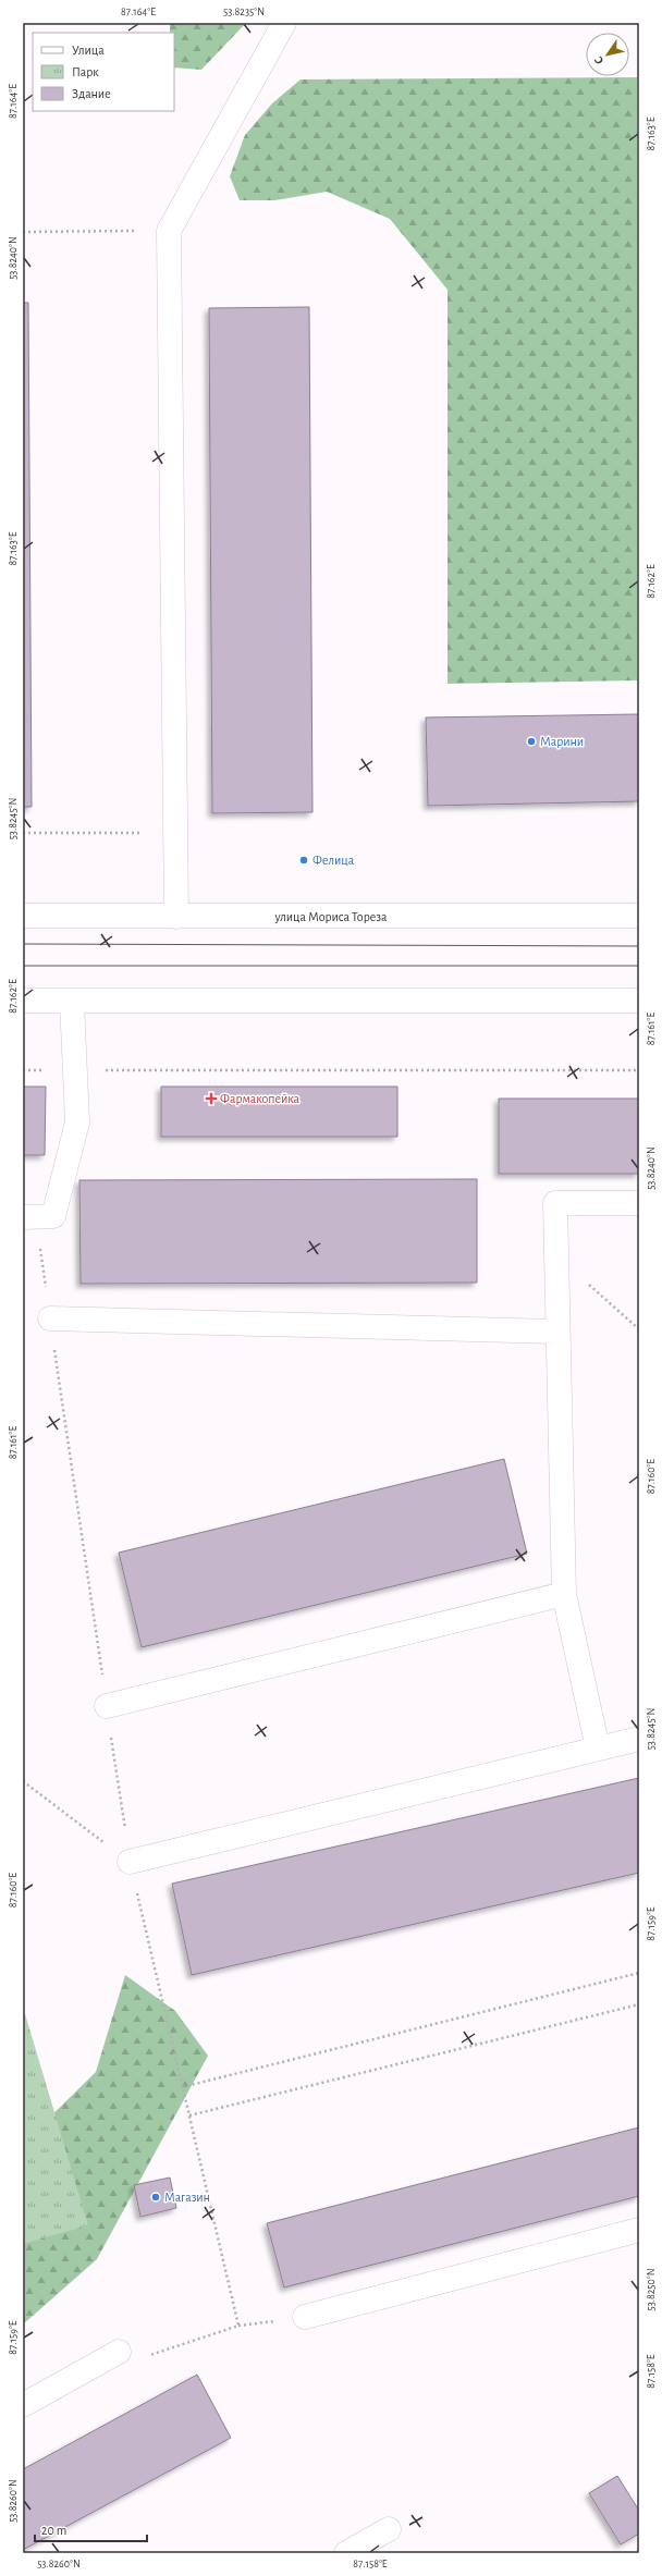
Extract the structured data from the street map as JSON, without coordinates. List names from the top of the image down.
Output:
{
  "streets": {
    "street": ["улица Мориса Тореза"]
  },
  "places": {
    "other": ["Марини", "Фелица", "Магазин"],
    "health": ["Фармакопейка"]
  },
  "legend": ["Улица", "Парк", "Здание"],
  "scale_bar": "20 m",
  "north": "bottom left",
  "coordinates": [
    "87.164°E",
    "53.8235°N",
    "87.163°E",
    "53.8240°N",
    "87.162°E",
    "53.8245°N",
    "87.161°E",
    "87.160°E",
    "87.159°E",
    "53.8250°N",
    "87.158°E",
    "53.8260°N"
  ]
}
